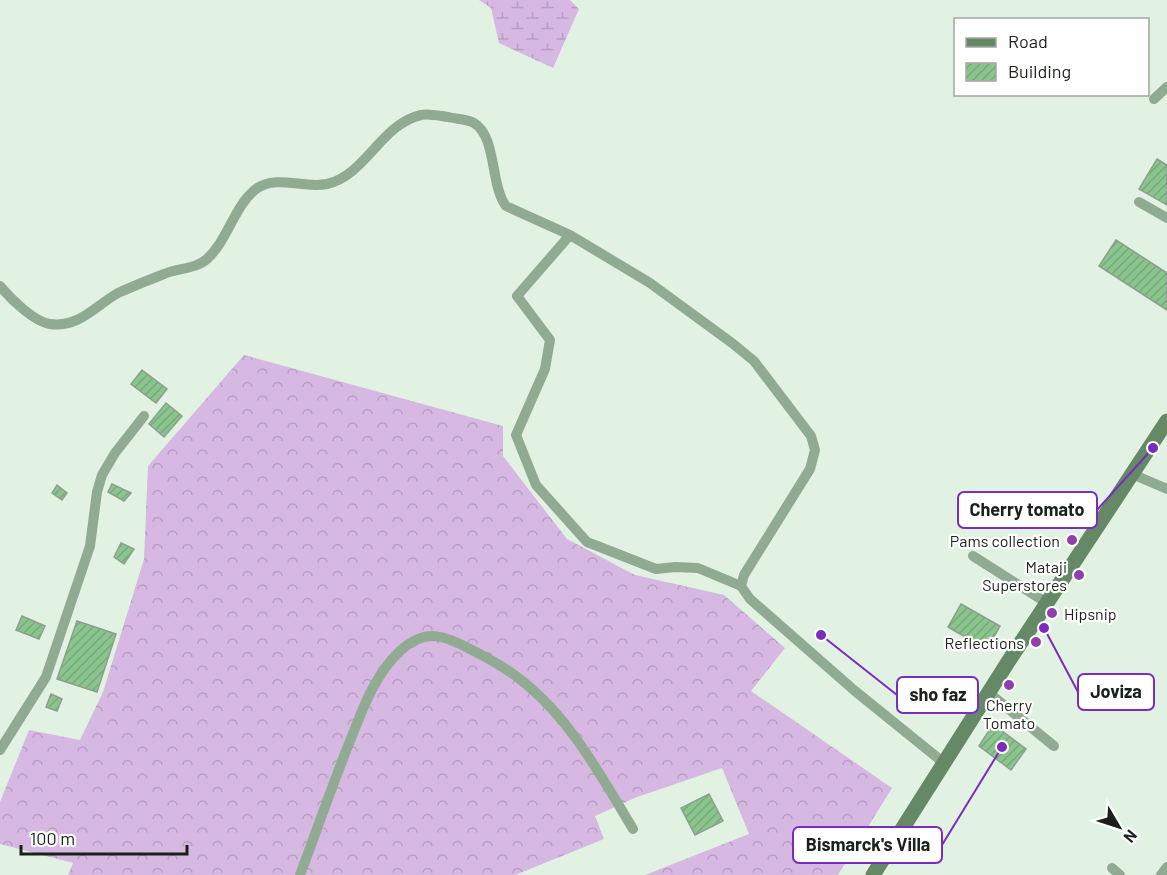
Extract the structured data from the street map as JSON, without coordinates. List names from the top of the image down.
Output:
{
  "places": [
    "Cherry tomato",
    "Pams collection",
    "Mataji Superstores",
    "Hipsnip",
    "Joviza",
    "sho faz",
    "Reflections",
    "Cherry Tomato",
    "Bismarck's Villa"
  ],
  "legend": ["Road", "Building"],
  "scale_bar": "100 m",
  "north": "bottom right"
}
